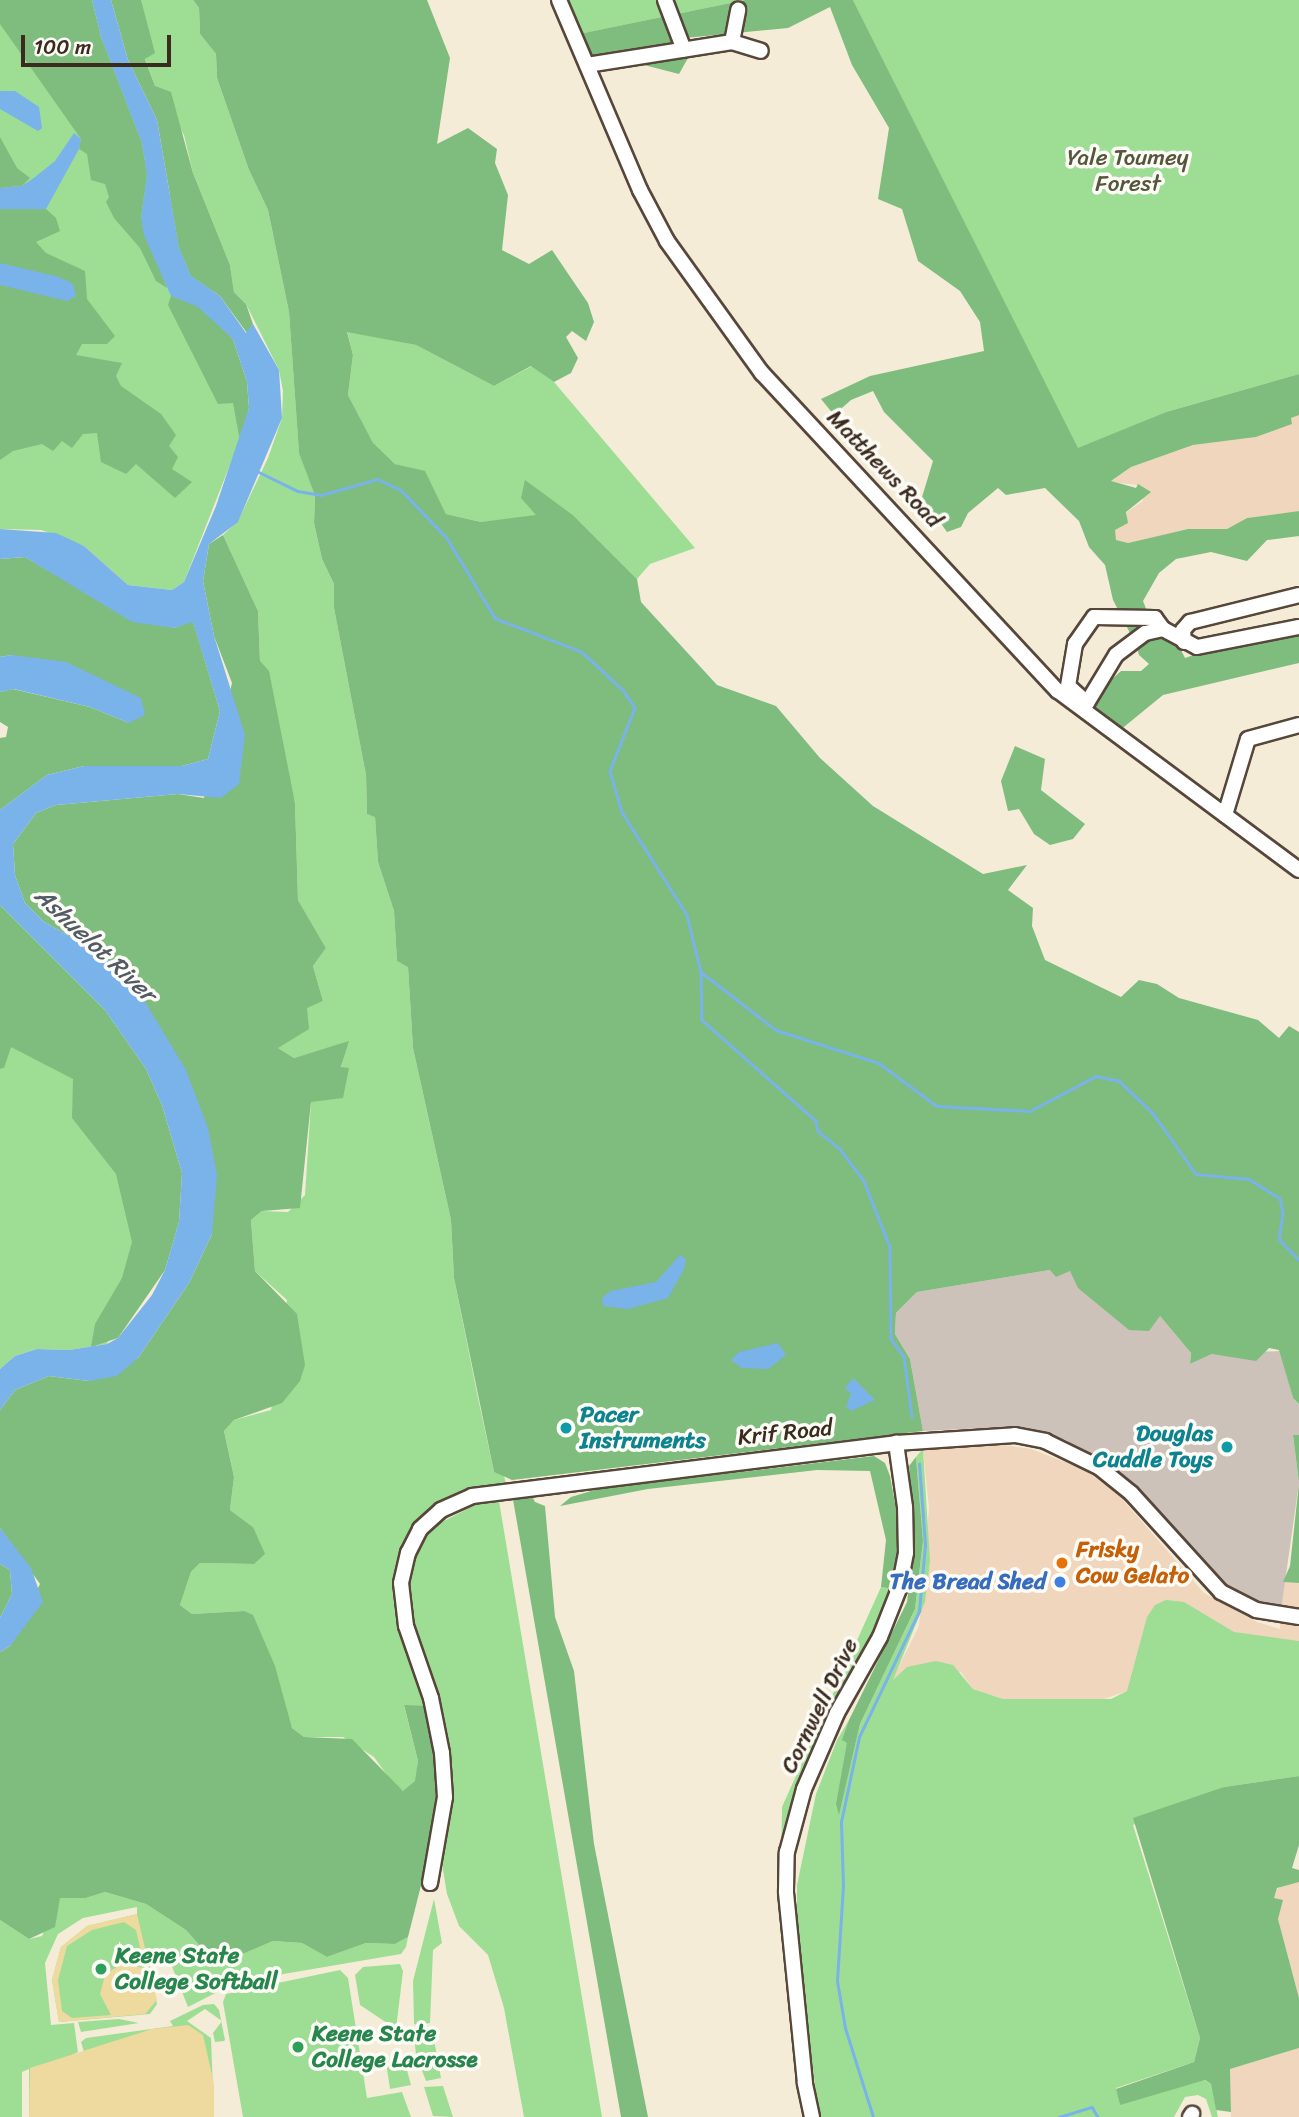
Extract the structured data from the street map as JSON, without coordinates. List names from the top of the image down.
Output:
{
  "streets": {
    "street": ["Matthews Road", "Krif Road", "Cornwell Drive"]
  },
  "crossings": [
    ["Krif Road", "Cornwell Drive"]
  ],
  "water": ["Ashuelot River"],
  "parks": ["Yale Toumey Forest"],
  "places": [
    "Pacer Instruments",
    "Douglas Cuddle Toys",
    "Frisky Cow Gelato",
    "The Bread Shed",
    "Keene State College Softball",
    "Keene State College Lacrosse"
  ],
  "scale_bar": "100 m"
}
